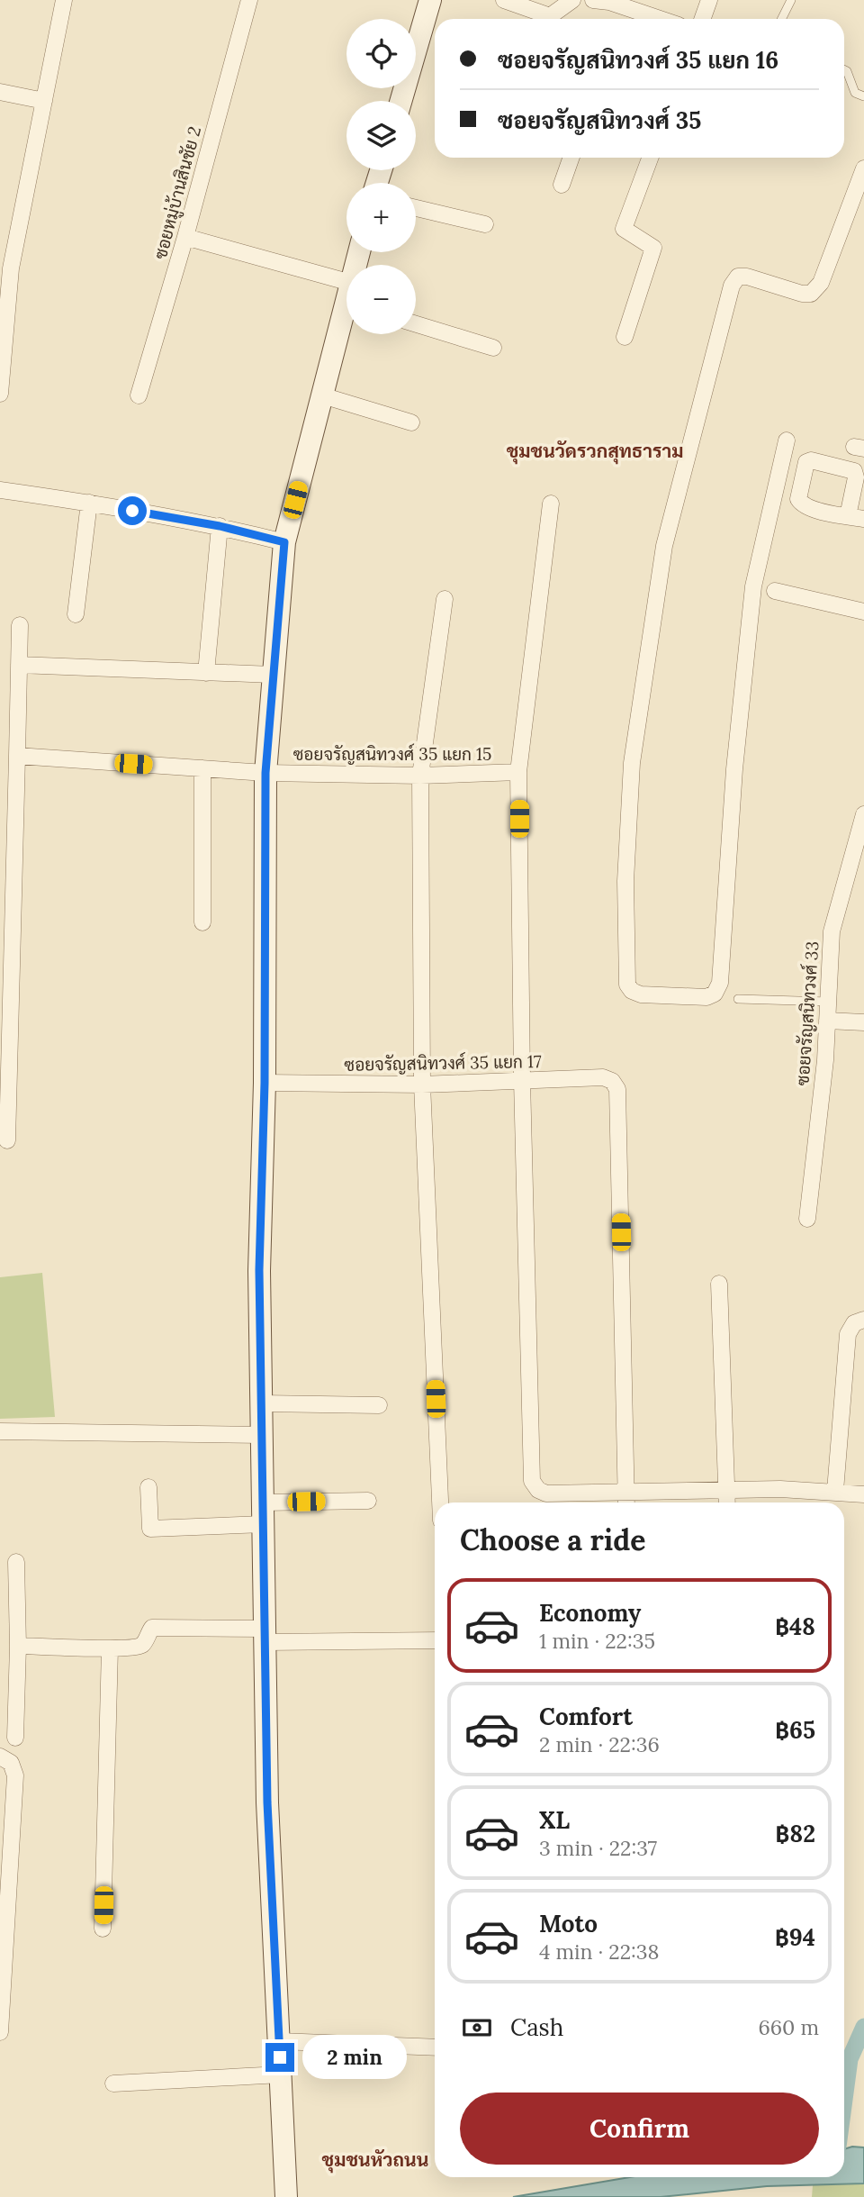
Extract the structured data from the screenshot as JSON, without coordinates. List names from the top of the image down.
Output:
{
  "streets": {
    "street": [
      "ซอยหมู่บ้านสินชัย 2",
      "ซอยจรัญสนิทวงศ์ 35 แยก 15",
      "ซอยจรัญสนิทวงศ์ 33",
      "ซอยจรัญสนิทวงศ์ 35 แยก 17"
    ]
  },
  "districts": ["ชุมชนวัดรวกสุทธาราม", "ชุมชนหัวถนน"],
  "page": {
    "map_buttons": ["+", "−"],
    "banner": ["ซอยจรัญสนิทวงศ์ 35 แยก 16", "ซอยจรัญสนิทวงศ์ 35"],
    "heading": "Choose a ride",
    "list": [
      {
        "name": "Economy",
        "note": "1 min · 22:35",
        "value": "฿48"
      },
      {
        "name": "Comfort",
        "note": "2 min · 22:36",
        "value": "฿65"
      },
      {
        "name": "XL",
        "note": "3 min · 22:37",
        "value": "฿82"
      },
      {
        "name": "Moto",
        "note": "4 min · 22:38",
        "value": "฿94"
      }
    ],
    "pay": ["Cash", "660 m"],
    "bubble": "2 min",
    "buttons": "Confirm"
  }
}
